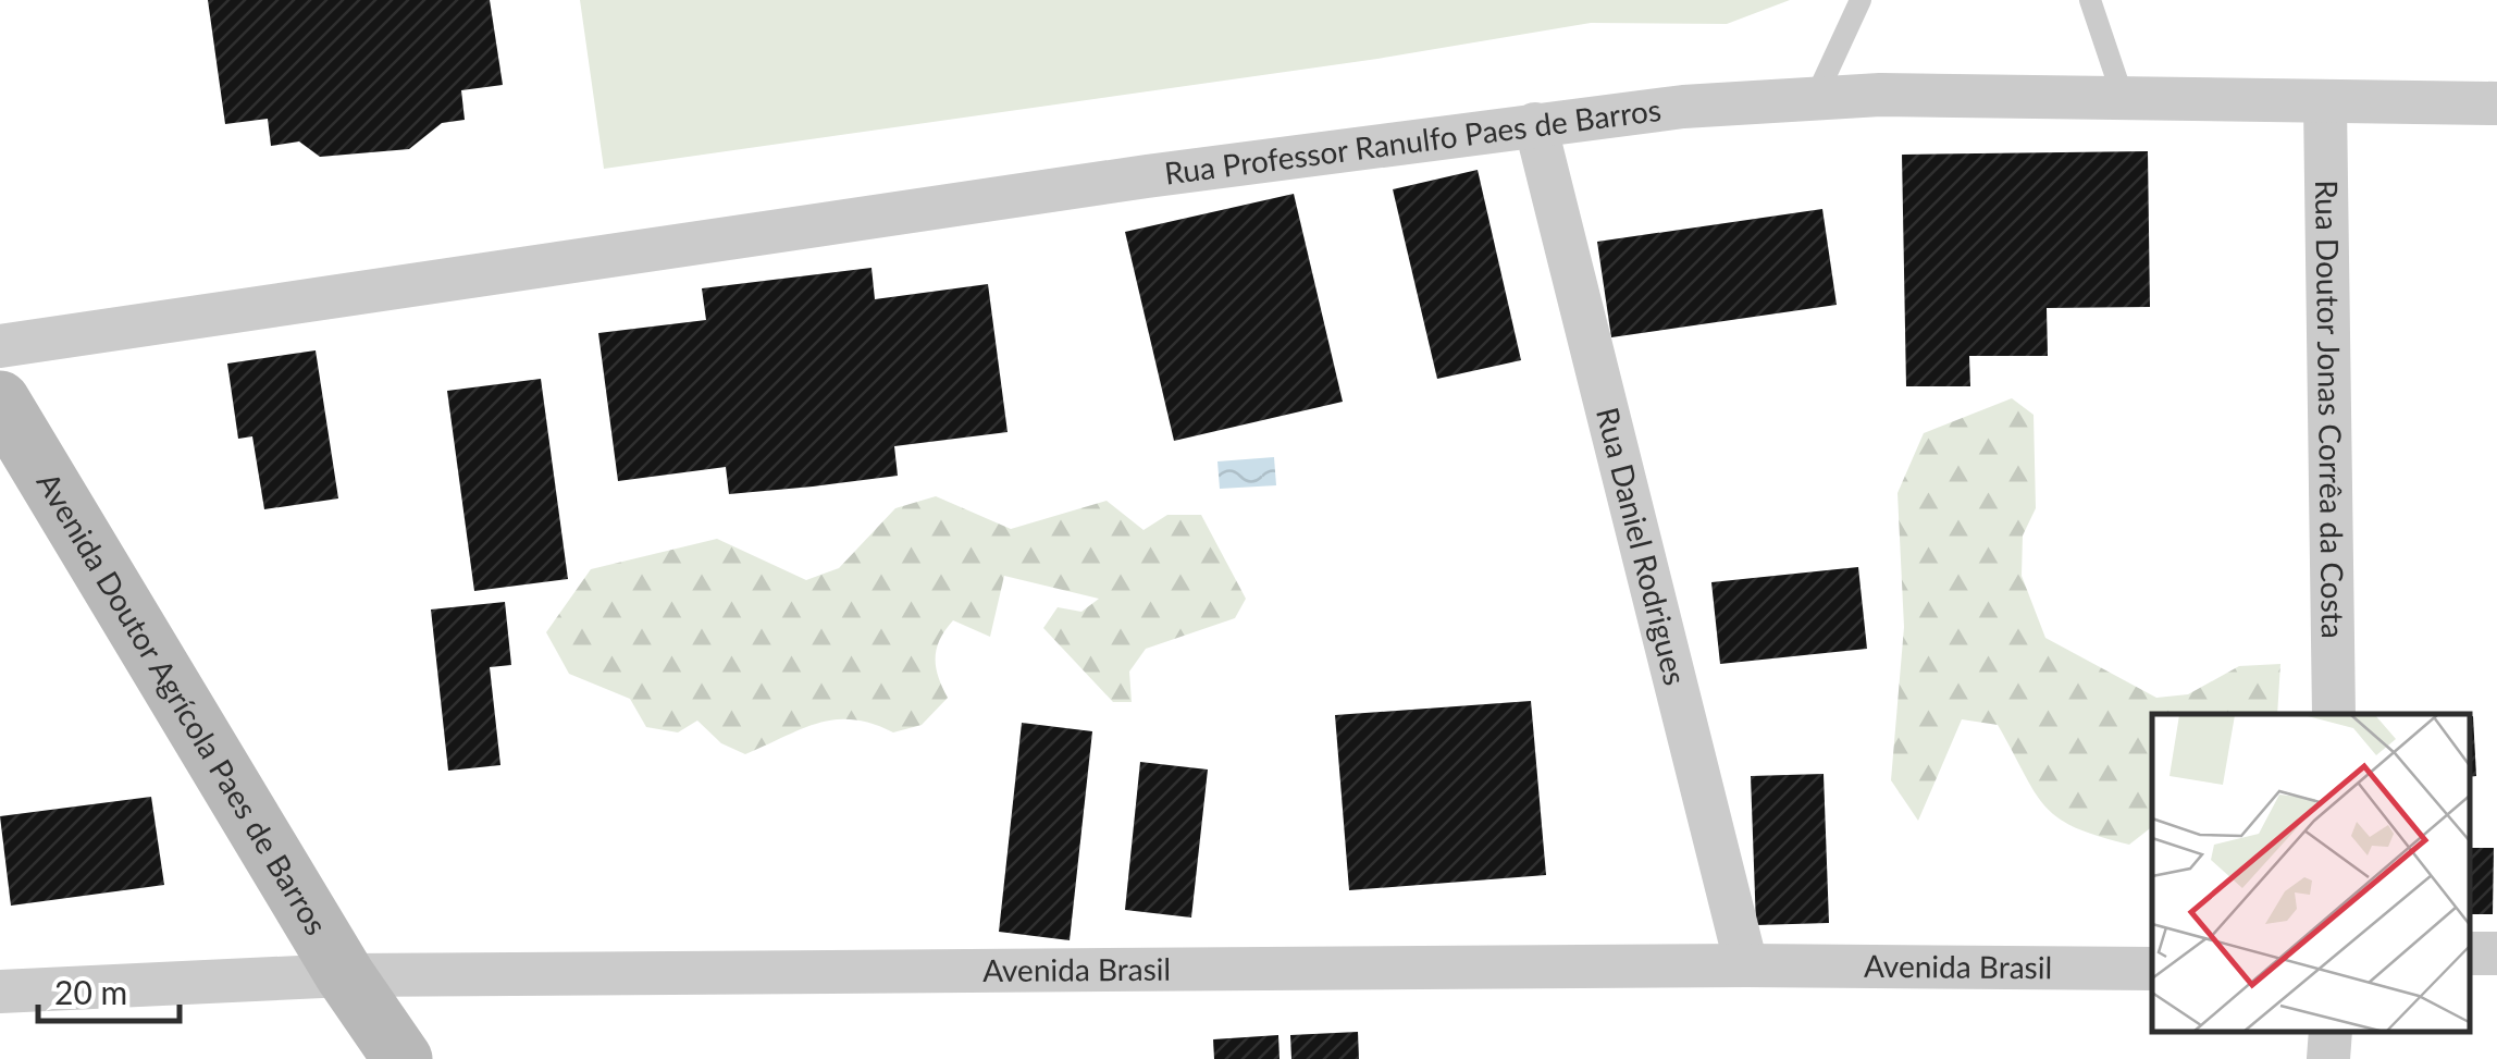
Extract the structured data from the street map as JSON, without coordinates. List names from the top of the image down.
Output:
{
  "streets": {
    "street": [
      "Rua Professor Ranulfo Paes de Barros",
      "Rua Doutor Jonas Corrêa da Costa",
      "Rua Daniel Rodrigues",
      "Avenida Doutor Agrícola Paes de Barros",
      "Avenida Brasil"
    ]
  },
  "crossings": [
    ["Rua Professor Ranulfo Paes de Barros", "Rua Doutor Jonas Corrêa da Costa"],
    ["Rua Professor Ranulfo Paes de Barros", "Rua Daniel Rodrigues"],
    ["Rua Daniel Rodrigues", "Avenida Brasil"],
    ["Avenida Doutor Agrícola Paes de Barros", "Avenida Brasil"]
  ],
  "scale_bar": "20 m"
}
